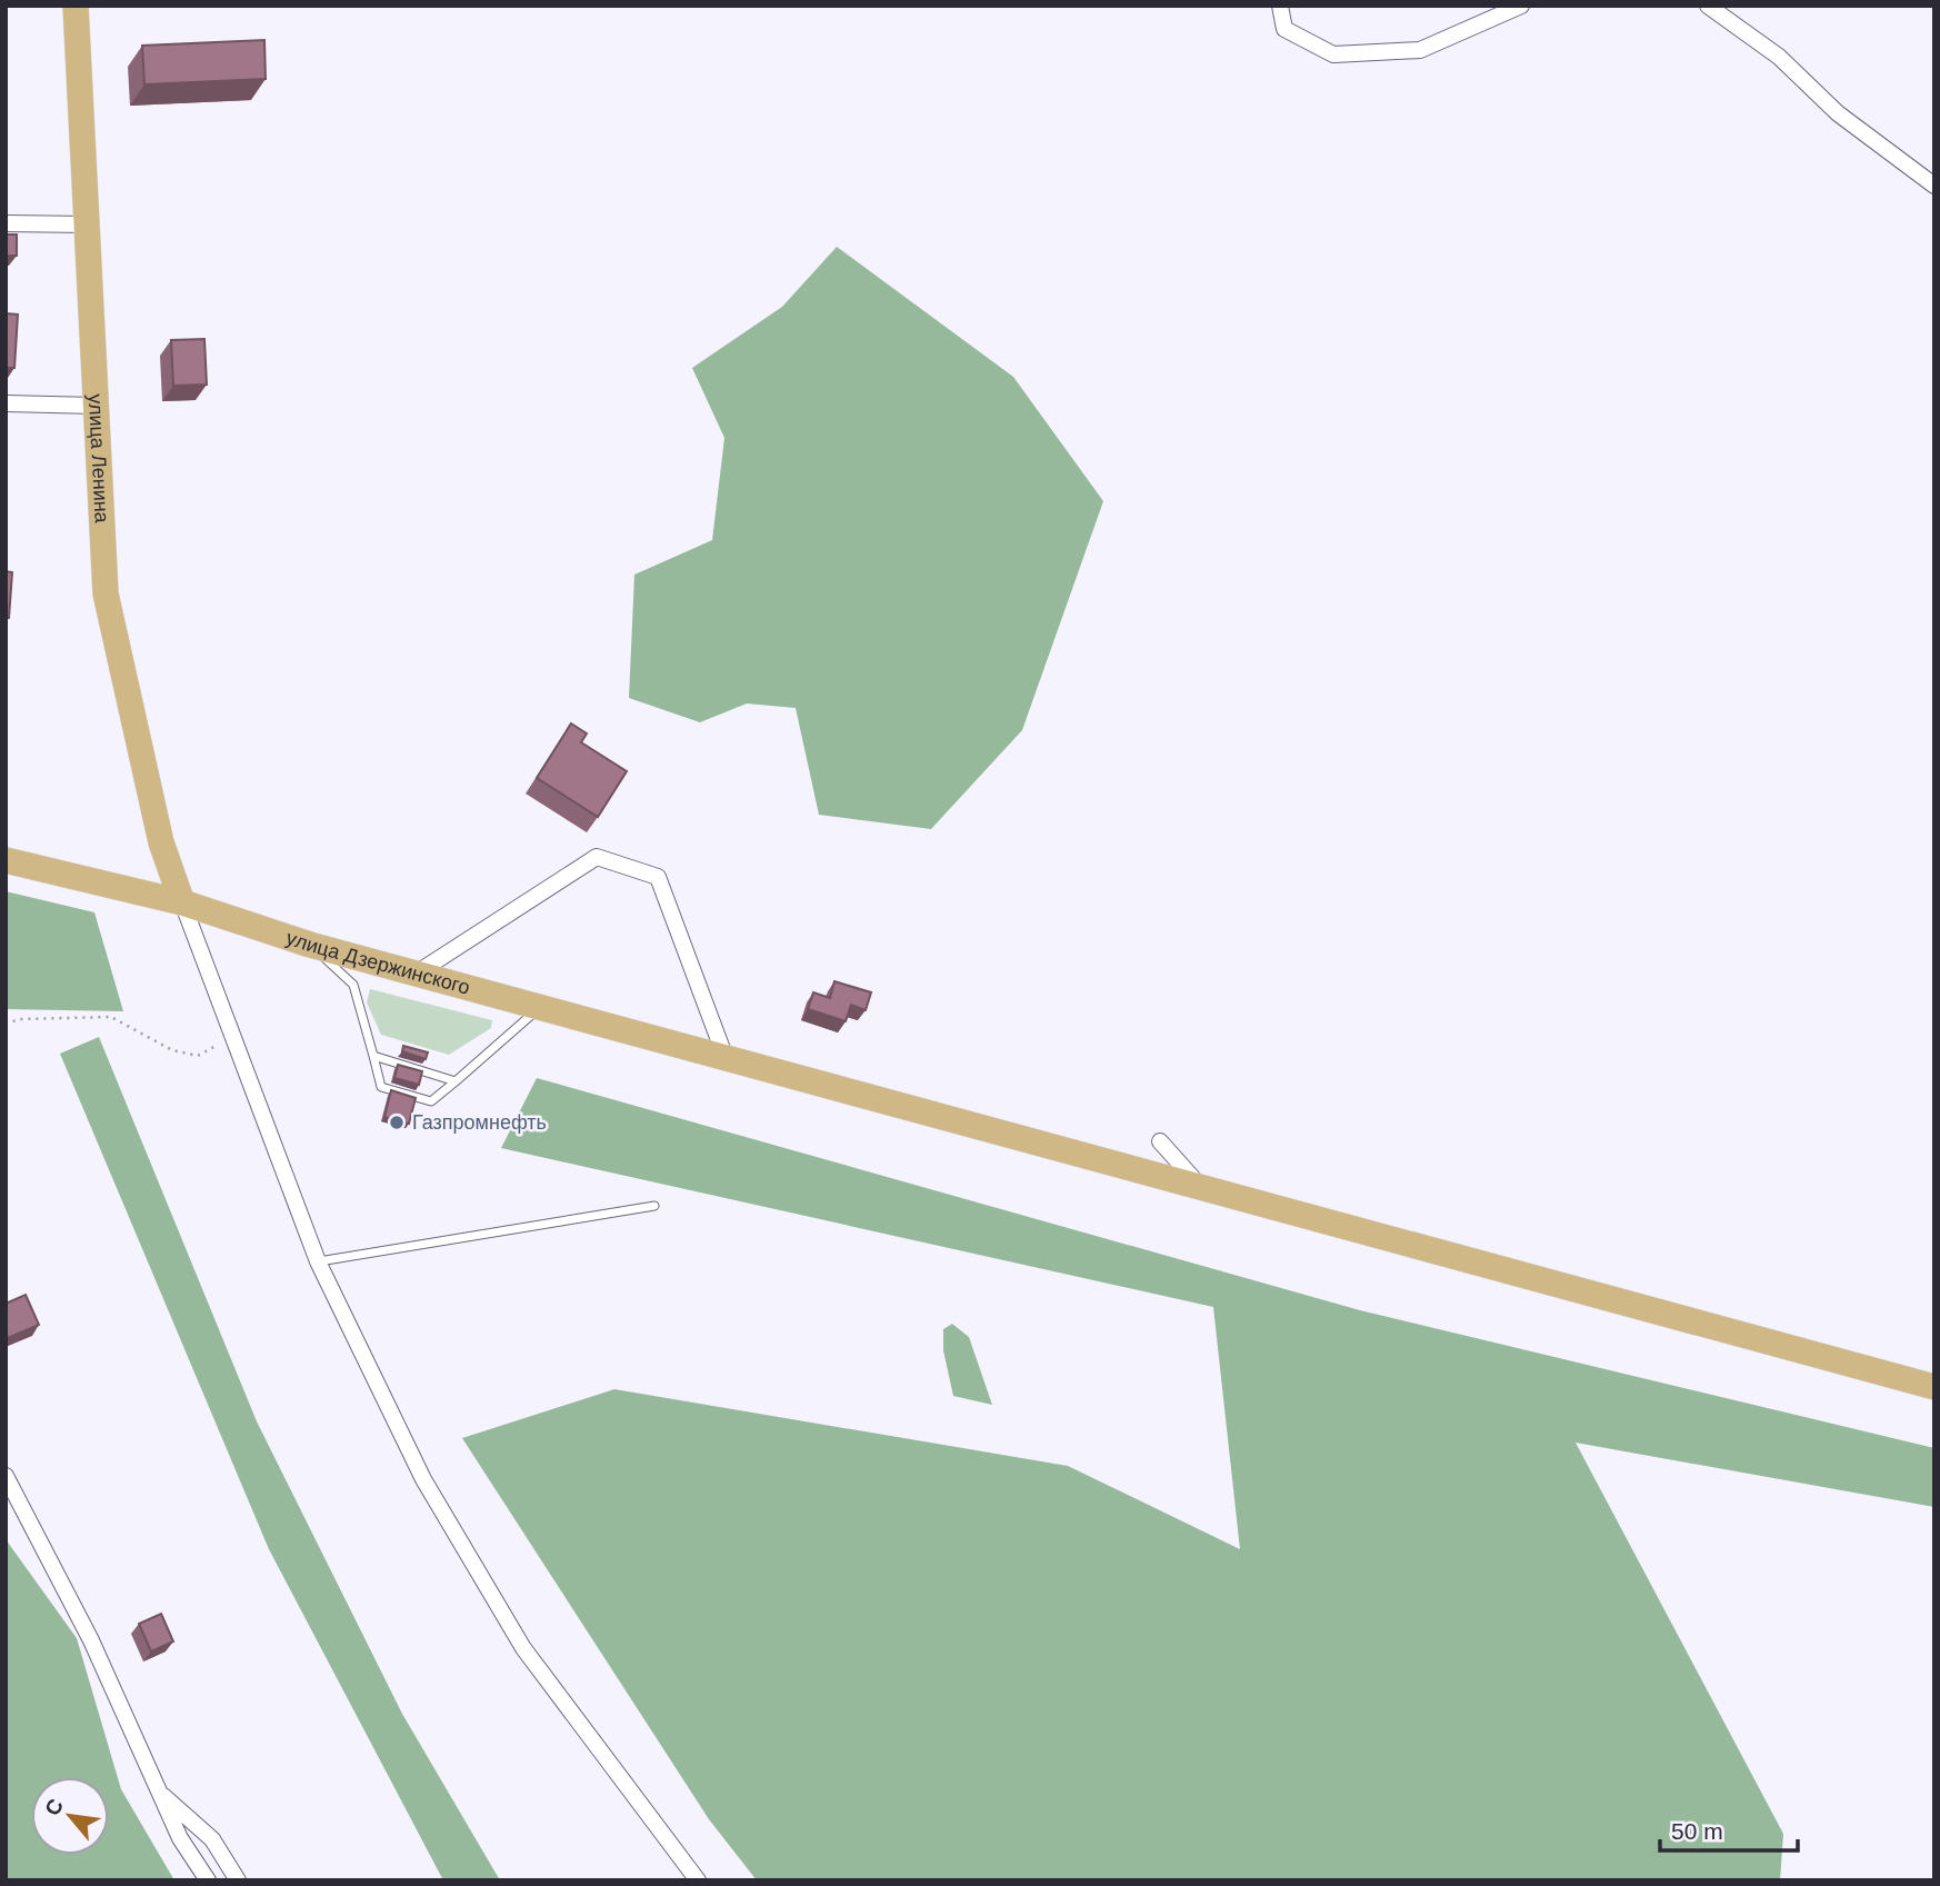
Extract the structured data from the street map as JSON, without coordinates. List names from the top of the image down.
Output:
{
  "streets": {
    "main road": ["улица Ленина", "улица Дзержинского"]
  },
  "crossings": [
    ["улица Ленина", "улица Дзержинского"]
  ],
  "places": ["Газпромнефть"],
  "scale_bar": "50 m",
  "north": "top left"
}
